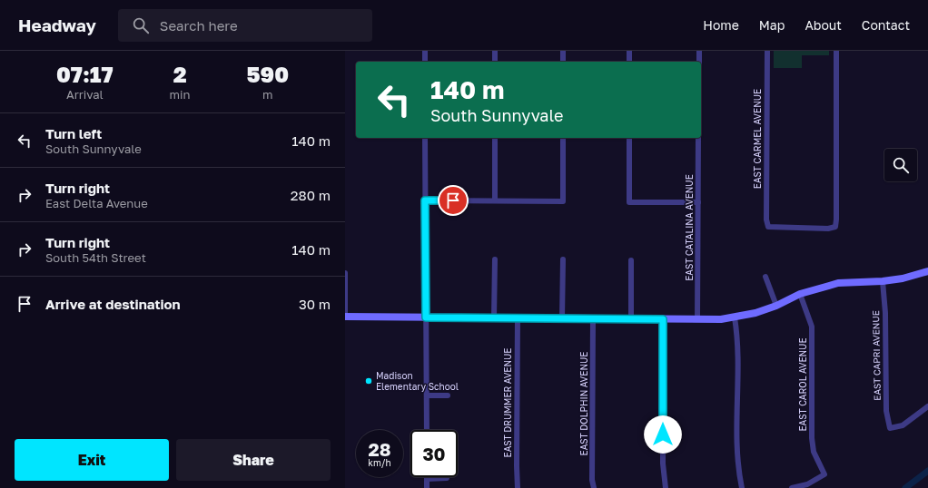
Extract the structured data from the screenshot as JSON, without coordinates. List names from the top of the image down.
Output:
{
  "streets": {
    "street": [
      "EAST CARMEL AVENUE",
      "EAST CATALINA AVENUE",
      "EAST CAPRI AVENUE",
      "EAST CAROL AVENUE",
      "EAST DRUMMER AVENUE",
      "EAST DOLPHIN AVENUE"
    ]
  },
  "places": ["Madison Elementary School"],
  "page": {
    "header": "Headway",
    "search": "Search here",
    "nav": [
      "Home",
      "Map",
      "About",
      "Contact"
    ],
    "eta": [
      "07:17",
      "Arrival",
      "2",
      "min",
      "590",
      "m"
    ],
    "turn": ["140 m", "South Sunnyvale"],
    "list": [
      {
        "name": "Turn left",
        "note": "South Sunnyvale",
        "value": "140 m"
      },
      {
        "name": "Turn right",
        "note": "East Delta Avenue",
        "value": "280 m"
      },
      {
        "name": "Turn right",
        "note": "South 54th Street",
        "value": "140 m"
      },
      {
        "name": "Arrive at destination",
        "value": "30 m"
      }
    ],
    "speed": "28 km/h",
    "limit": "30",
    "buttons": ["Exit", "Share"]
  }
}
